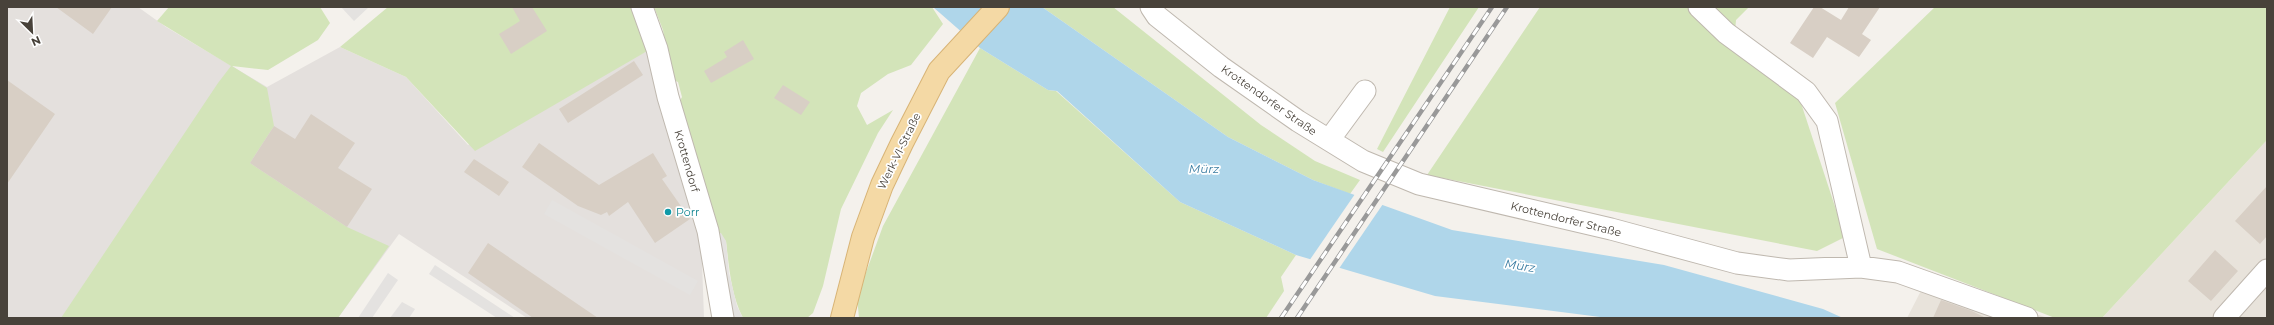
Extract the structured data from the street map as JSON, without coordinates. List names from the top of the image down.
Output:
{
  "streets": {
    "main road": ["Werk-VI-Straße"],
    "street": ["Krottendorfer Straße", "Krottendorf"]
  },
  "water": ["Mürz"],
  "places": ["Porr"],
  "north": "bottom right"
}
